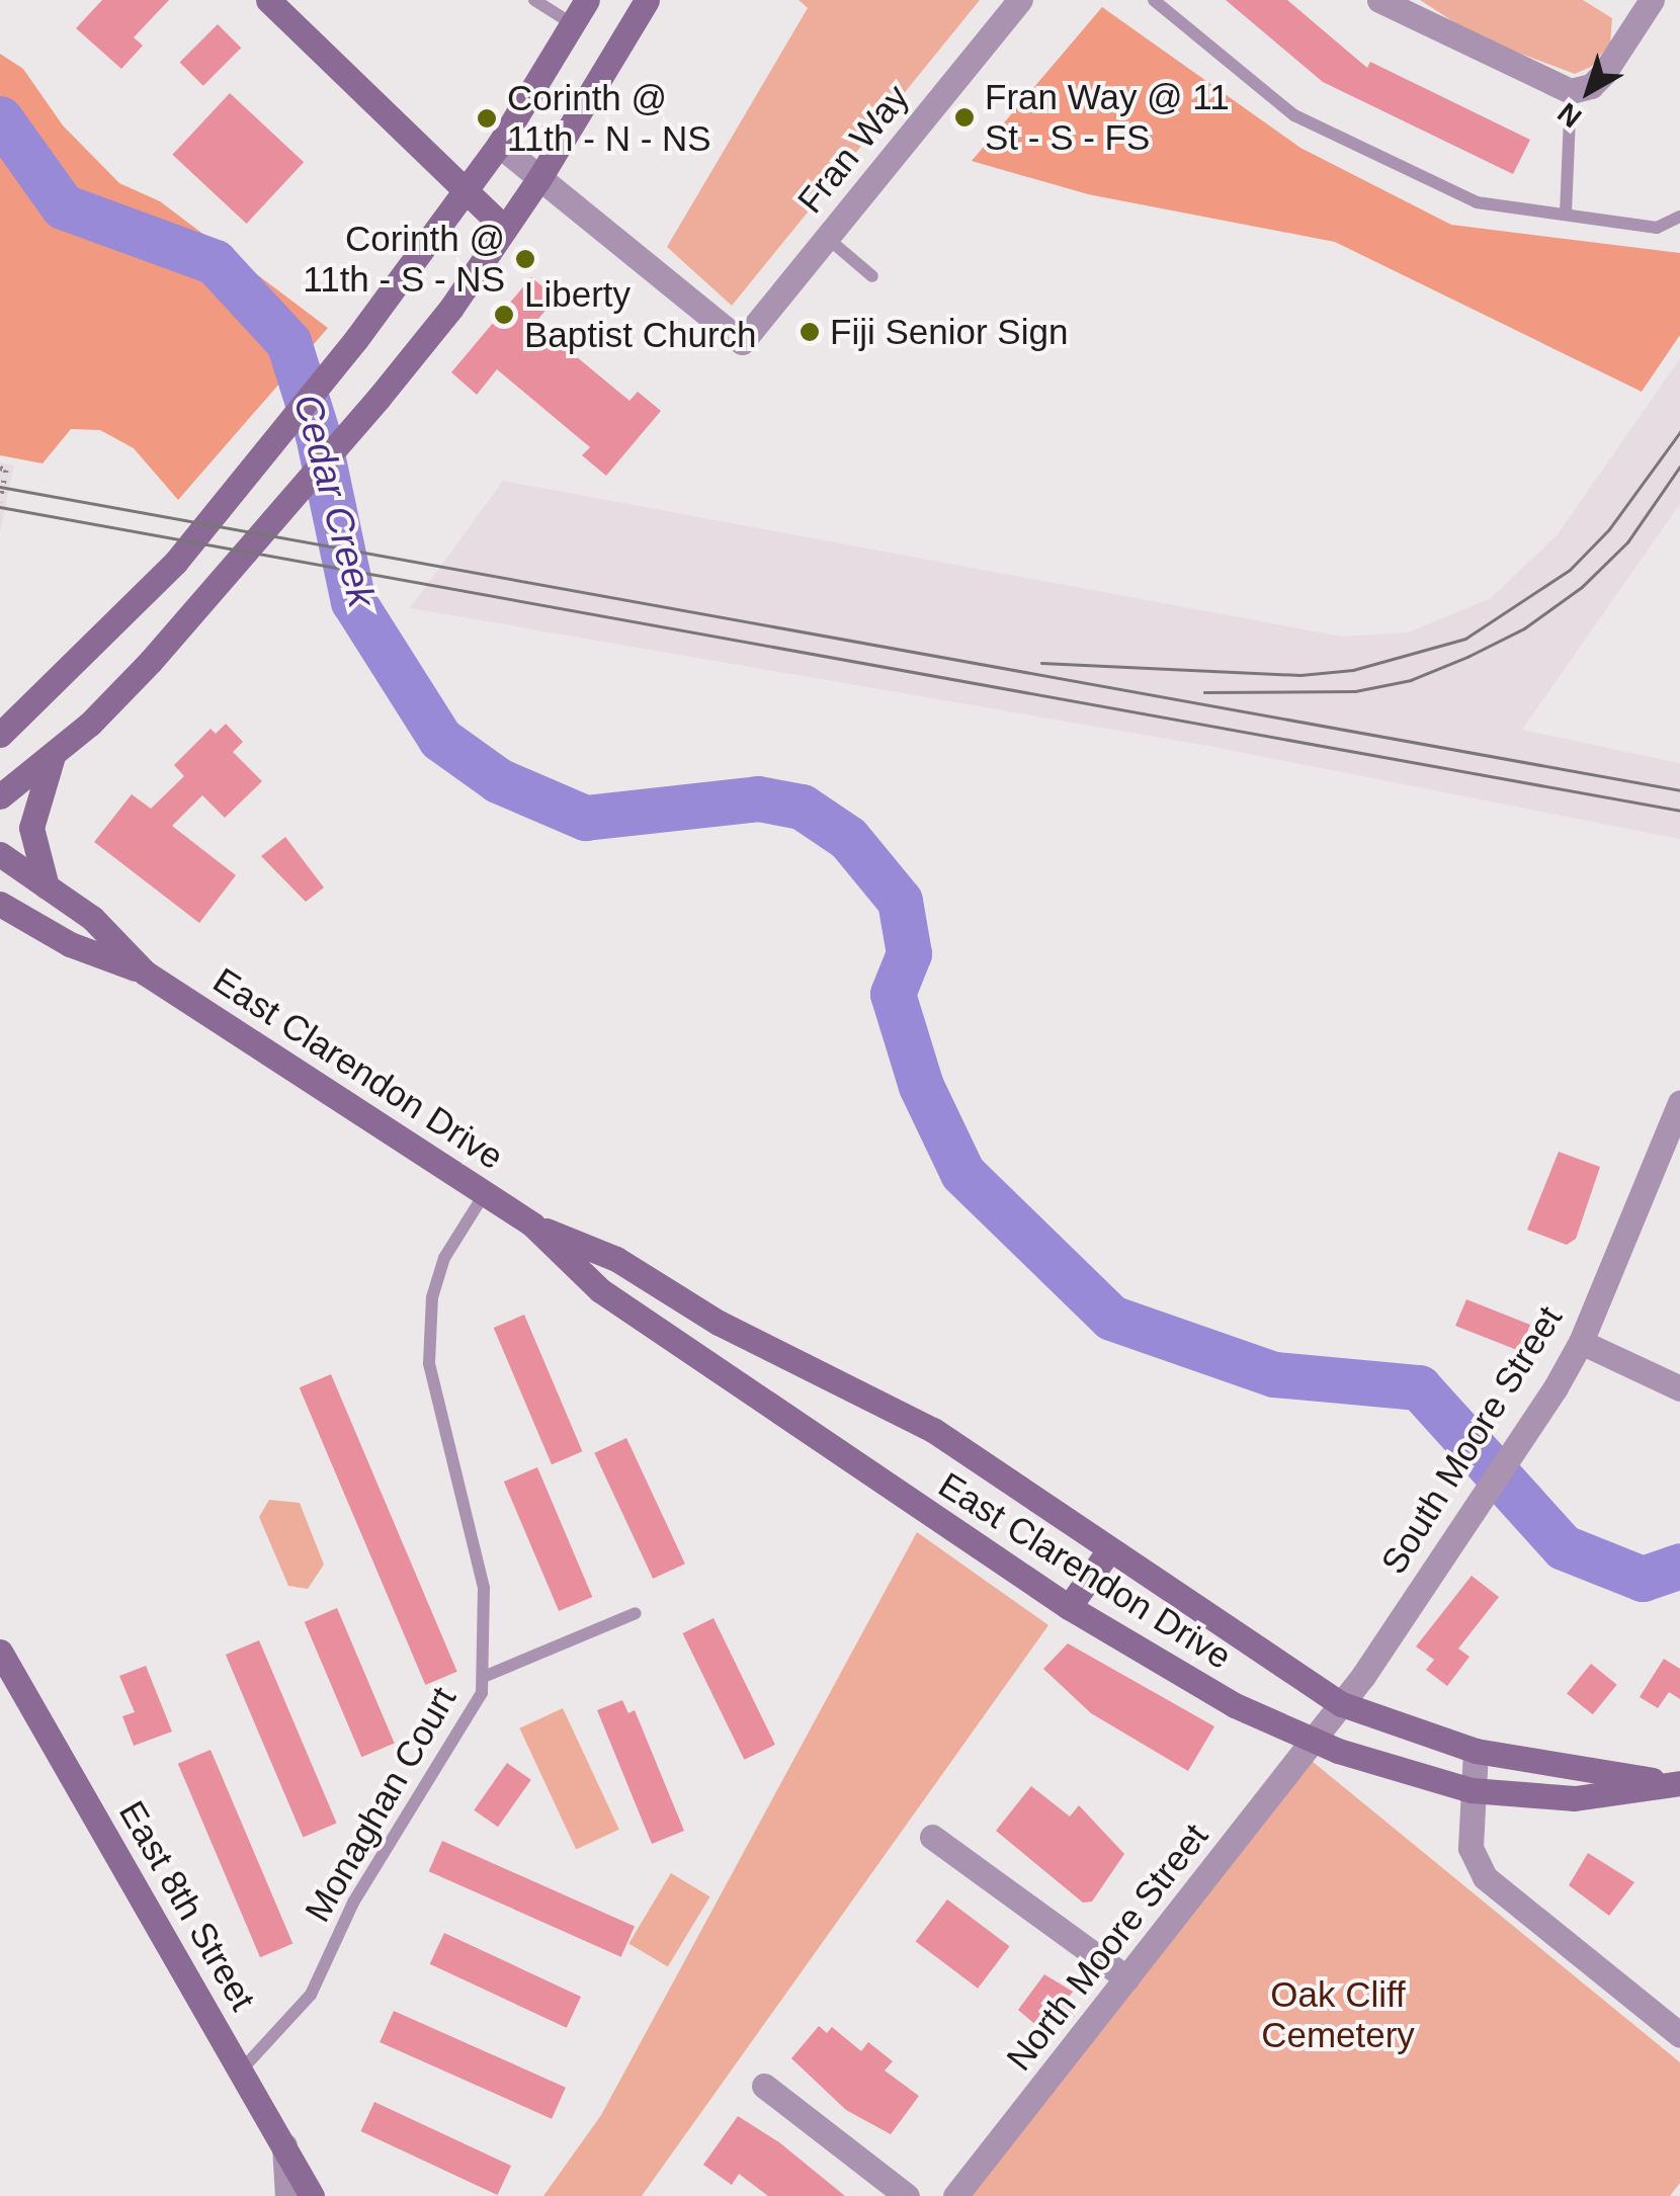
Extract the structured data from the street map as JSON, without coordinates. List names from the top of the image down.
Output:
{
  "streets": {
    "street": [
      "Fran Way",
      "East Clarendon Drive",
      "South Moore Street",
      "East 8th Street",
      "North Moore Street"
    ],
    "lane": ["Monaghan Court"]
  },
  "crossings": [
    ["East Clarendon Drive", "South Moore Street"],
    ["East Clarendon Drive", "Monaghan Court"],
    ["East Clarendon Drive", "North Moore Street"],
    ["South Moore Street", "North Moore Street"],
    ["Monaghan Court", "East 8th Street"]
  ],
  "water": ["Cedar Creek"],
  "parks": ["Oak Cliff Cemetery"],
  "places": [
    "Fran Way @ 11 St - S - FS",
    "Corinth @ 11th - N - NS",
    "Corinth @ 11th - S - NS",
    "Liberty Baptist Church",
    "Fiji Senior Sign"
  ],
  "north": "bottom left"
}
